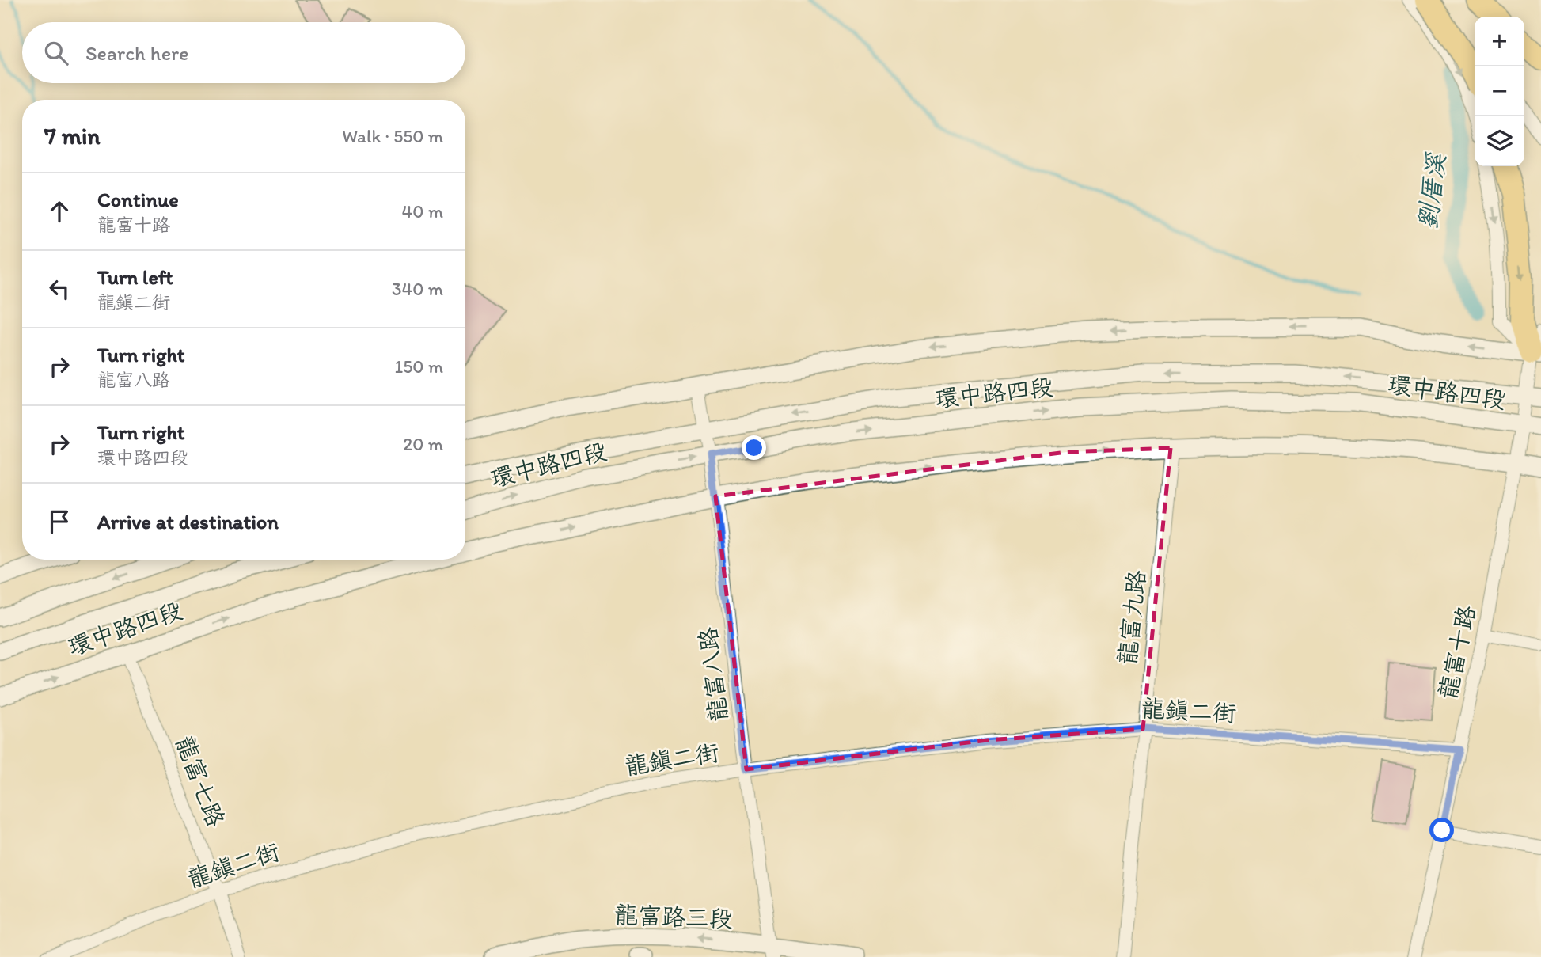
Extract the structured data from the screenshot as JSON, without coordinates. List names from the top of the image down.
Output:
{
  "streets": {
    "street": [
      "環中路四段",
      "龍富九路",
      "龍富十路",
      "龍富八路",
      "龍鎮二街",
      "龍富七路",
      "龍富路三段"
    ]
  },
  "crossings": [
    ["環中路四段", "龍富九路"],
    ["環中路四段", "龍富十路"],
    ["環中路四段", "龍富八路"],
    ["環中路四段", "龍富七路"],
    ["龍富九路", "龍鎮二街"],
    ["龍富十路", "龍鎮二街"],
    ["龍富八路", "龍鎮二街"],
    ["龍富八路", "龍富路三段"],
    ["龍鎮二街", "龍富七路"]
  ],
  "one_way": ["龍富路三段"],
  "water": ["劉厝溪"],
  "page": {
    "map_buttons": ["+", "−"],
    "search": "Search here",
    "heading": ["7 min", "Walk · 550 m"],
    "list": [
      ["Continue", "龍富十路", "40 m"],
      ["Turn left", "龍鎮二街", "340 m"],
      ["Turn right", "龍富八路", "150 m"],
      ["Turn right", "環中路四段", "20 m"],
      "Arrive at destination"
    ]
  }
}
